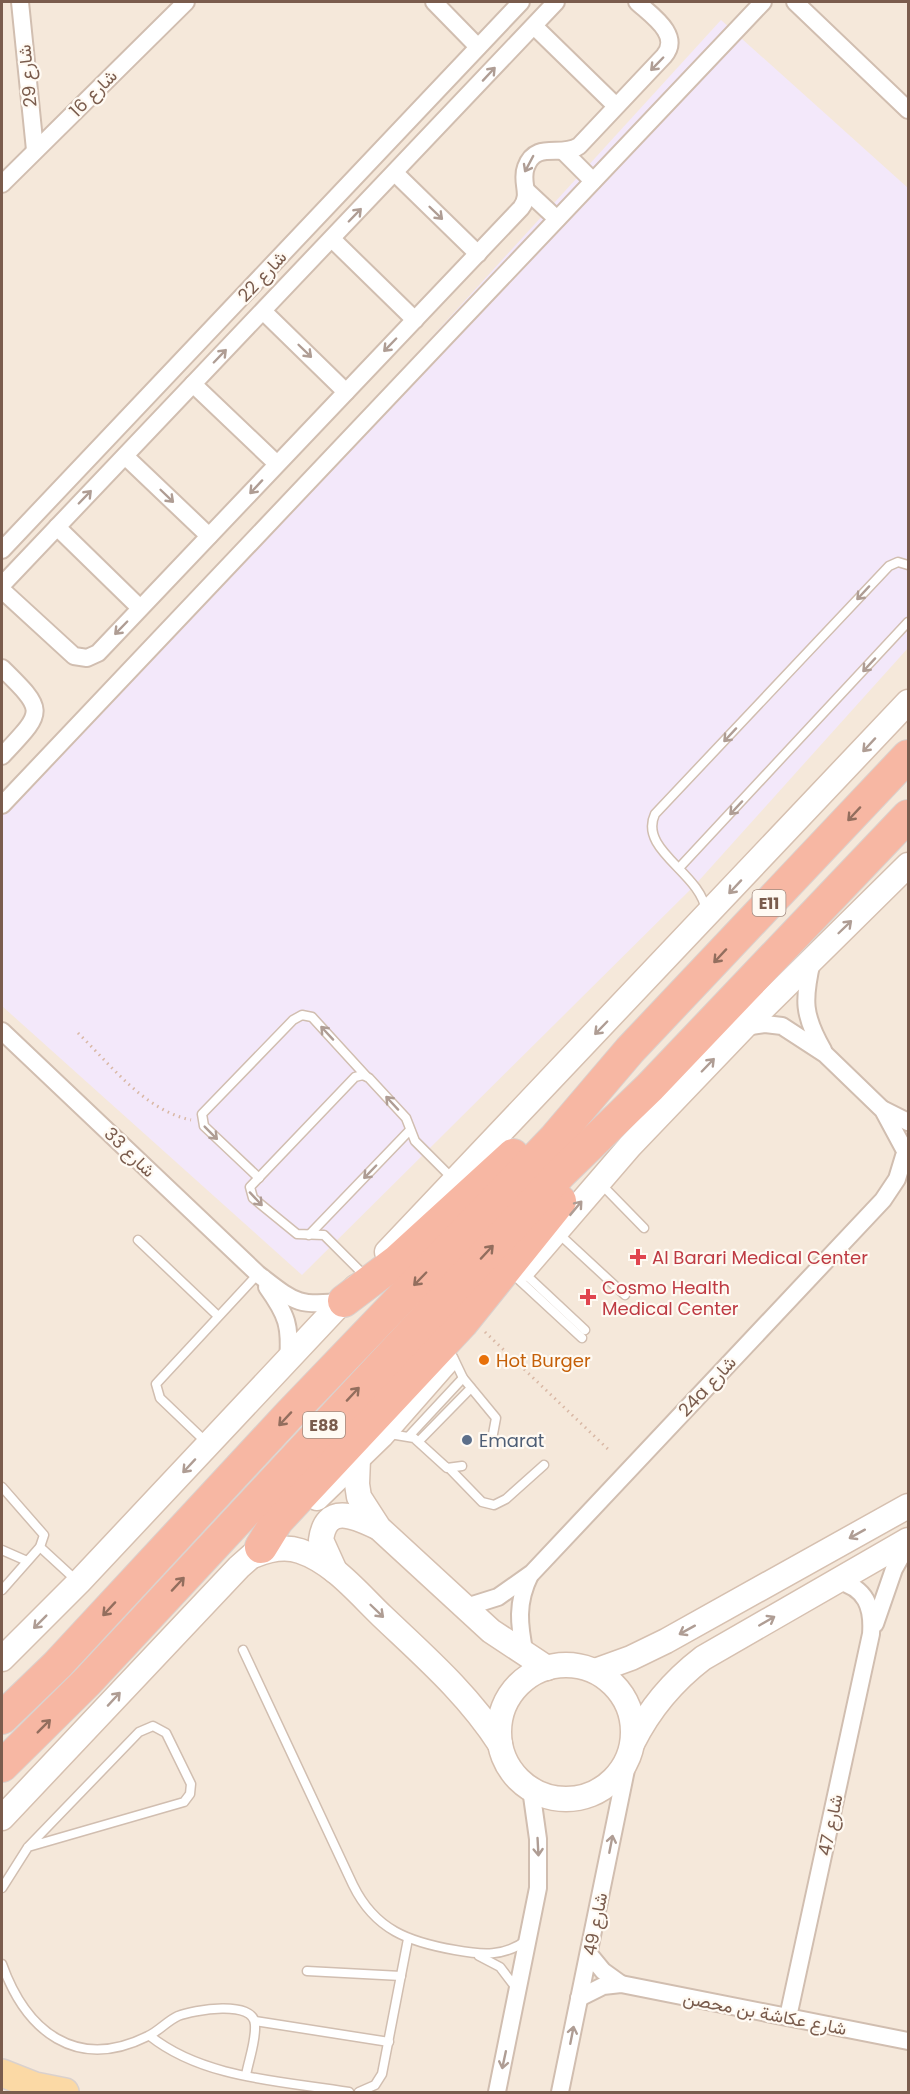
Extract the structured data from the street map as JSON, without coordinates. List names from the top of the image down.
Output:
{
  "streets": {
    "highway": ["E11", "E88"],
    "street": [
      "شارع 29",
      "شارع 16",
      "شارع 22",
      "شارع 33",
      "24a شارع",
      "شارع 47",
      "شارع 49",
      "شارع عكاشة بن محصن"
    ]
  },
  "crossings": [
    ["شارع 29", "شارع 16"],
    ["E11", "E88"],
    ["شارع 47", "شارع عكاشة بن محصن"],
    ["شارع 49", "شارع عكاشة بن محصن"]
  ],
  "places": {
    "health": ["Al Barari Medical Center", "Cosmo Health Medical Center"],
    "other": ["Hot Burger", "Emarat"]
  }
}
